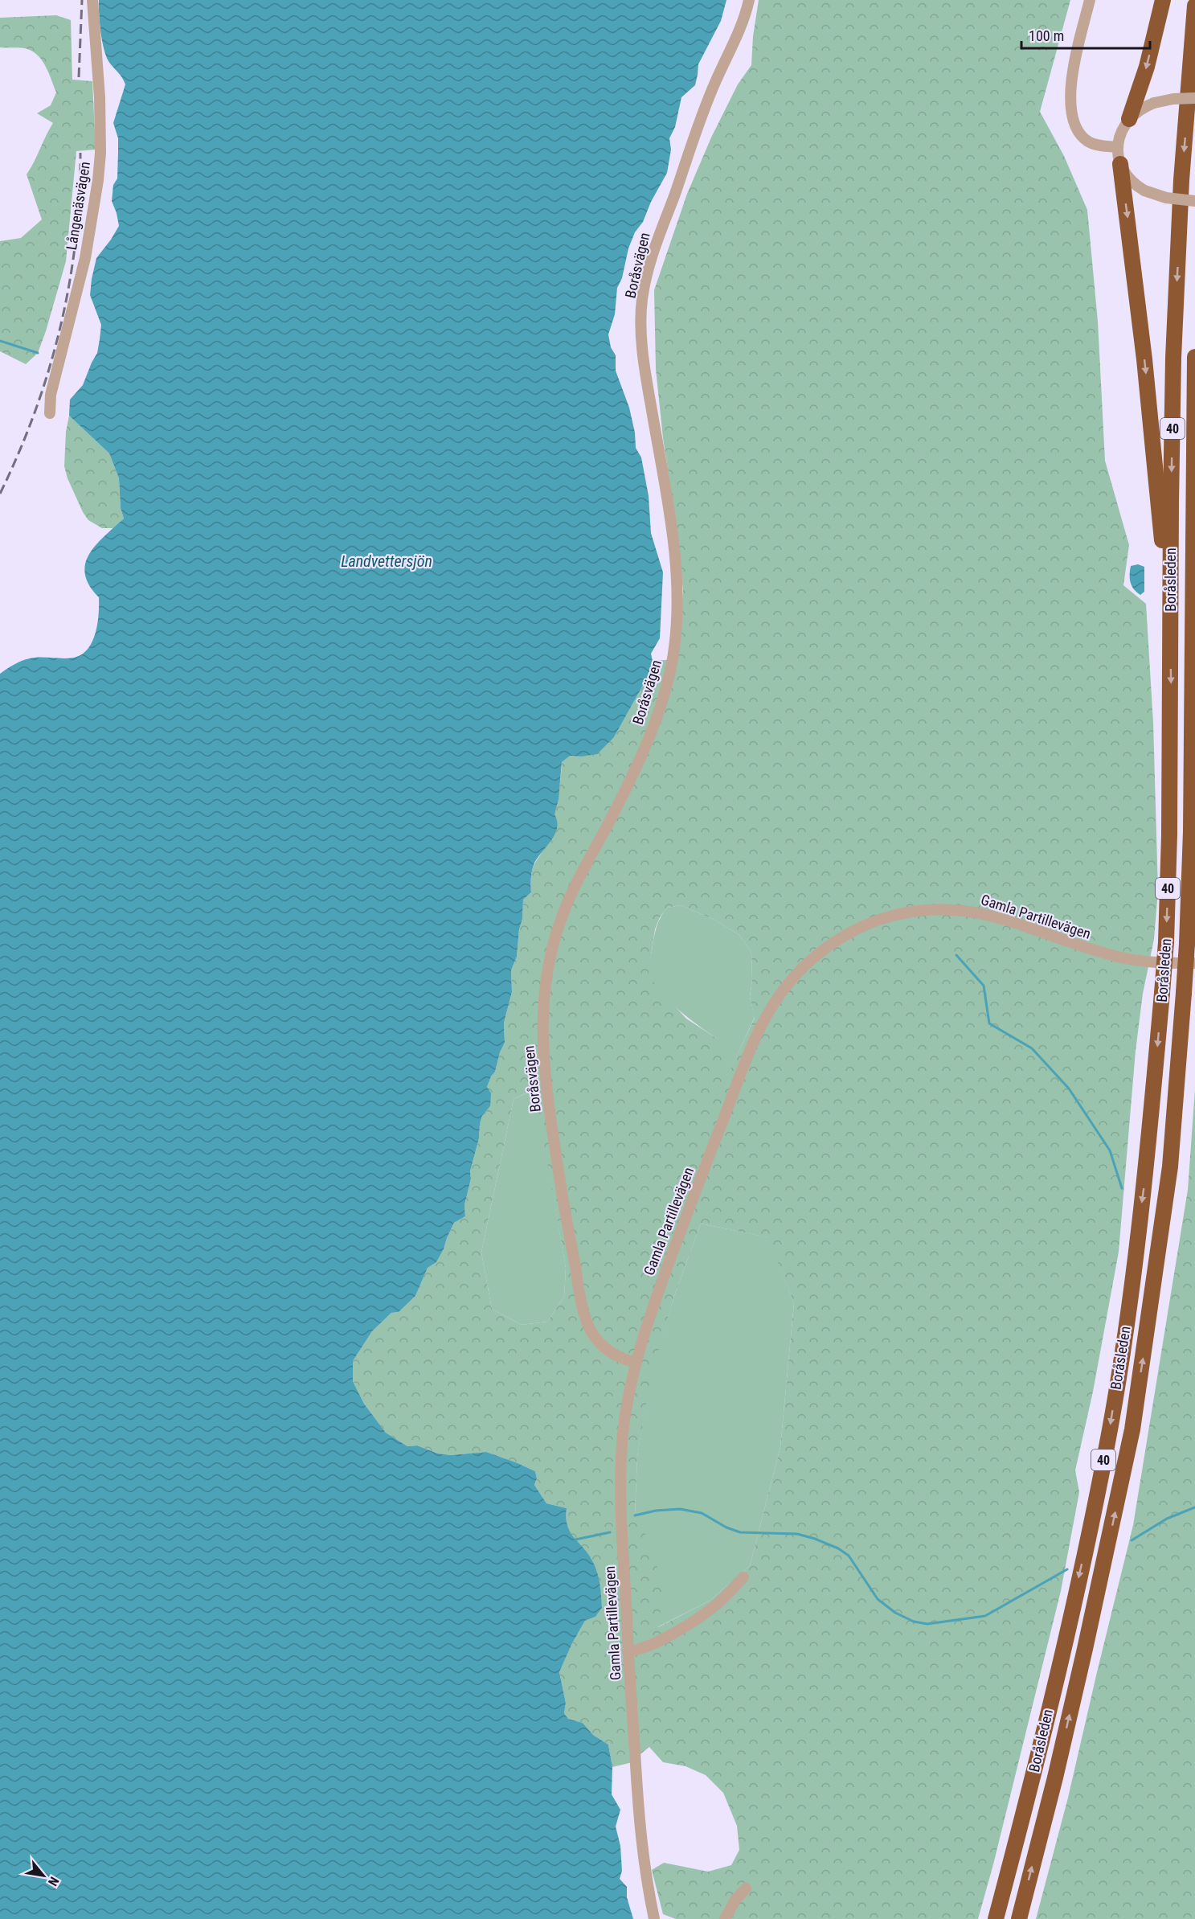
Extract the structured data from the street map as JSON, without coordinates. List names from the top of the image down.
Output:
{
  "streets": {
    "highway": ["40", "Boråsleden"],
    "street": ["Långenäsvägen", "Boråsvägen", "Gamla Partillevägen"]
  },
  "crossings": [
    ["Boråsvägen", "Gamla Partillevägen"]
  ],
  "water": ["Landvettersjön"],
  "scale_bar": "100 m",
  "north": "bottom right"
}
